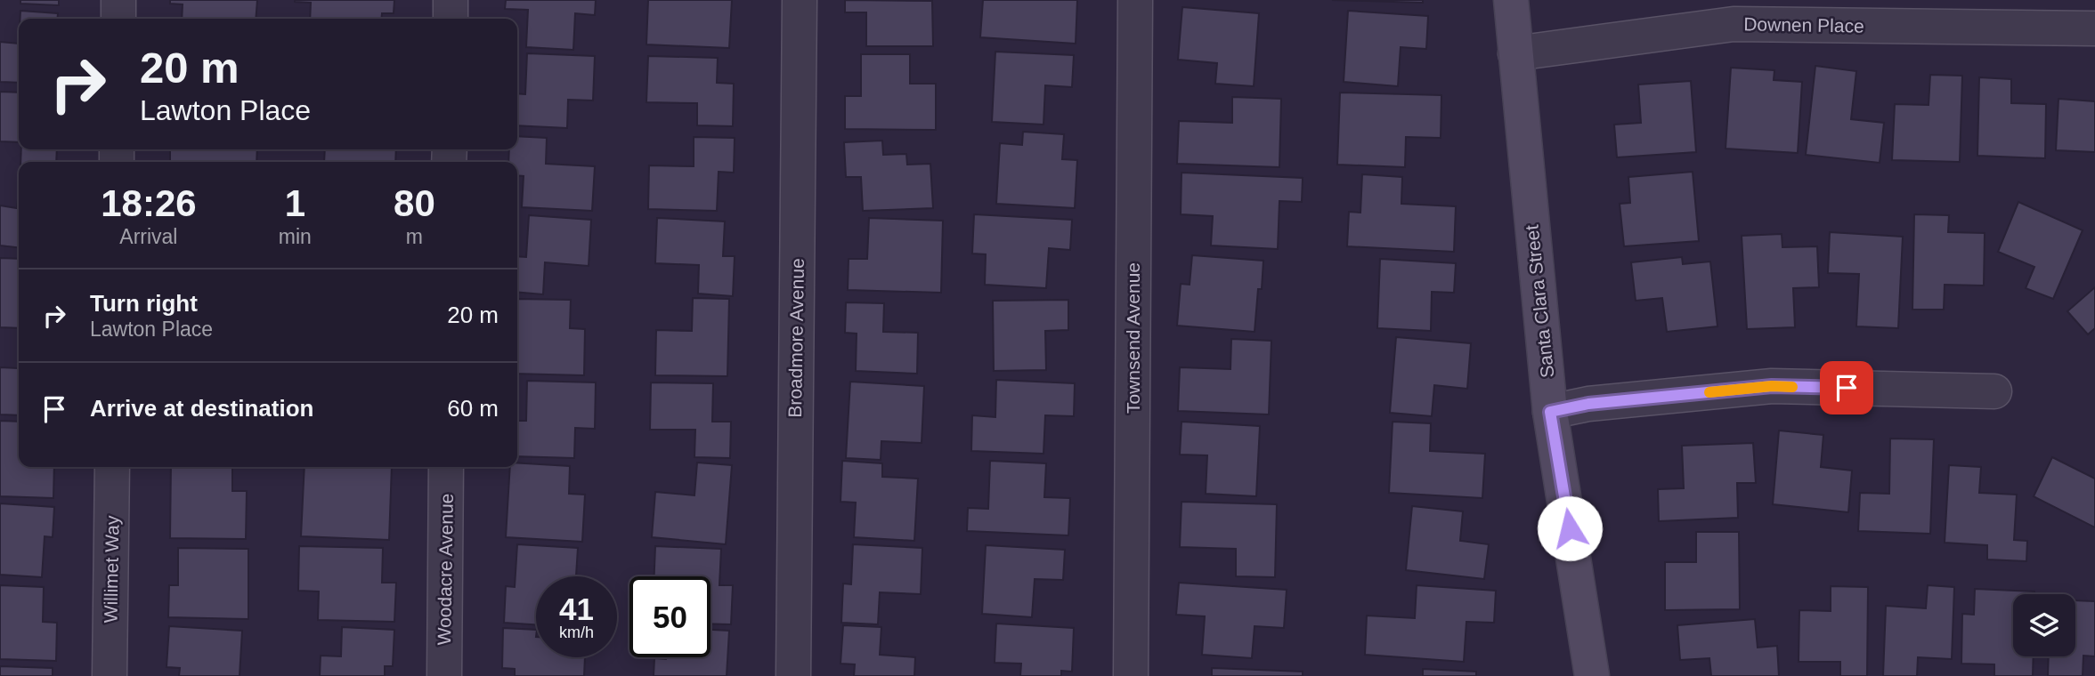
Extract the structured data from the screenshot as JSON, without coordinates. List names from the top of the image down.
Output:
{
  "streets": {
    "main road": ["Santa Clara Street"],
    "street": [
      "Downen Place",
      "Broadmore Avenue",
      "Townsend Avenue",
      "Willimet Way",
      "Woodacre Avenue"
    ]
  },
  "crossings": [
    ["Downen Place", "Santa Clara Street"]
  ],
  "page": {
    "turn": ["20 m", "Lawton Place"],
    "eta": [
      "18:26",
      "Arrival",
      "1",
      "min",
      "80",
      "m"
    ],
    "list": [
      {
        "name": "Turn right",
        "note": "Lawton Place",
        "value": "20 m"
      },
      {
        "name": "Arrive at destination",
        "value": "60 m"
      }
    ],
    "speed": "41 km/h",
    "limit": "50"
  }
}
